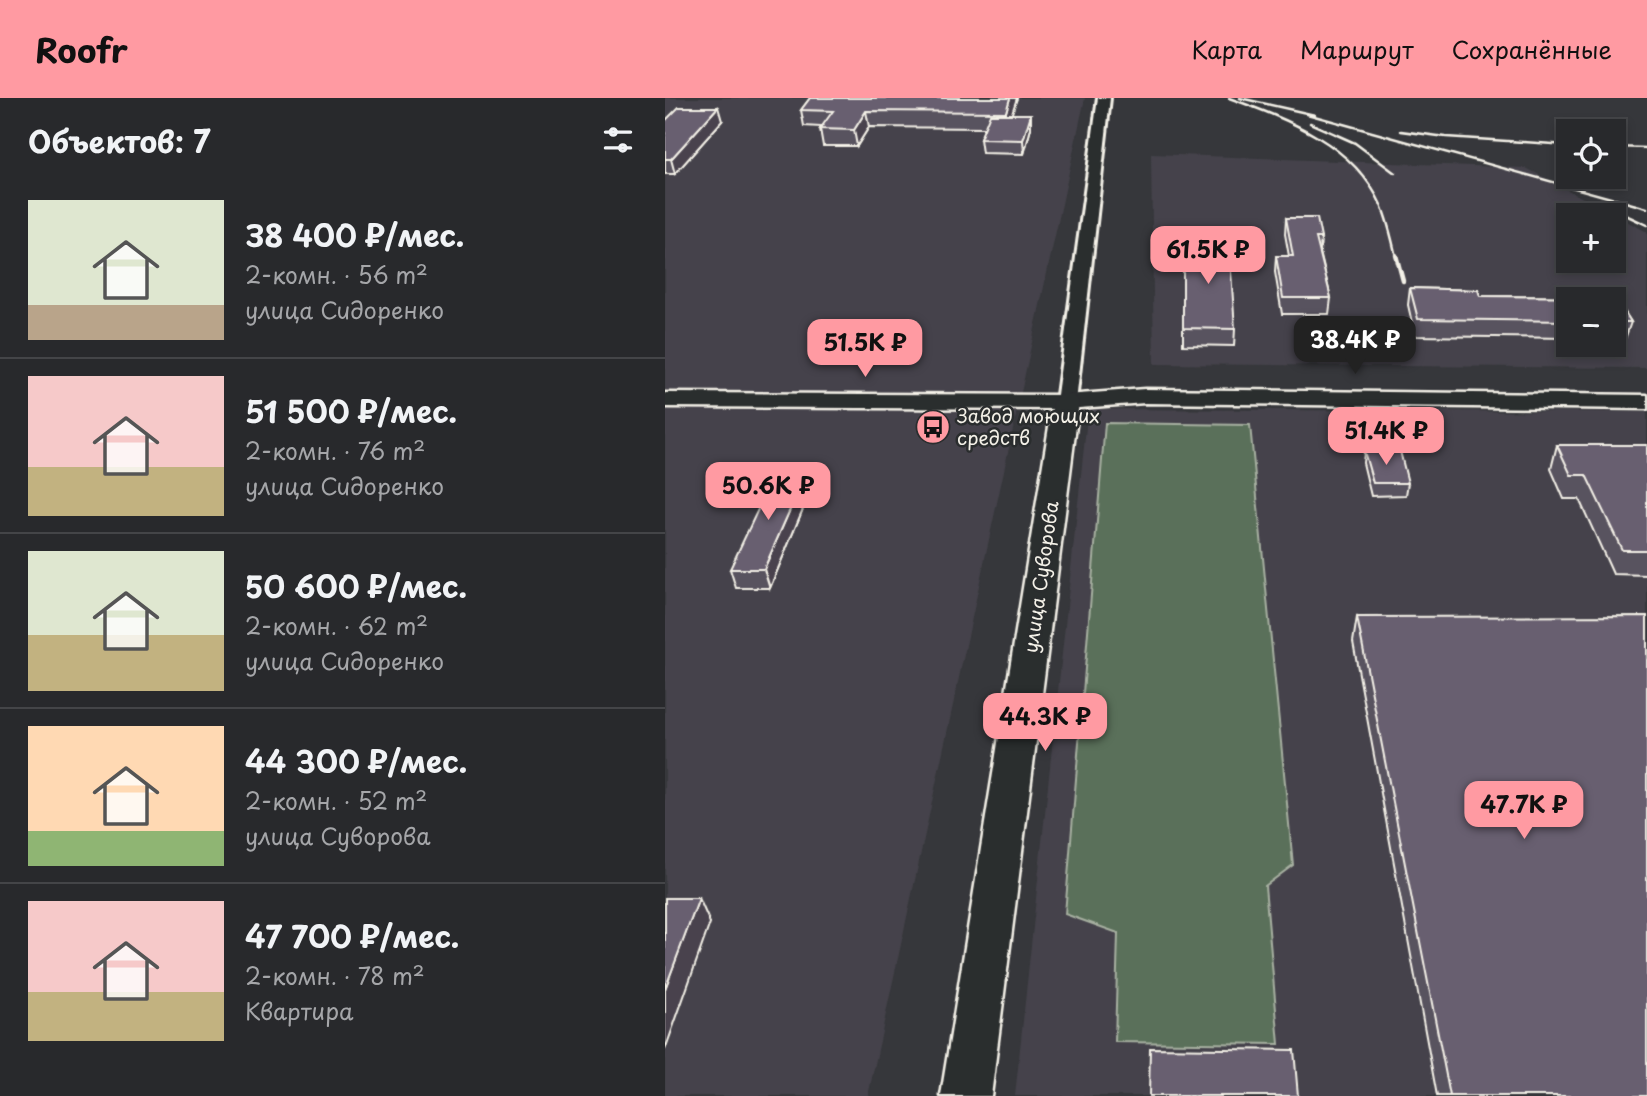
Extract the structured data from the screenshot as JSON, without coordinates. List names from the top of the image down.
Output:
{
  "streets": {
    "main road": ["улица Суворова"]
  },
  "places": {
    "bus stop": ["Завод моющих средств"]
  },
  "page": {
    "header": "Roofr",
    "nav": ["Карта", "Маршрут", "Сохранённые"],
    "heading": "Объектов: 7",
    "map_buttons": ["+", "−"],
    "list": [
      {
        "name": "38 400 ₽/мес.",
        "note": "2-комн. · 56 m² · улица Сидоренко"
      },
      {
        "name": "51 500 ₽/мес.",
        "note": "2-комн. · 76 m² · улица Сидоренко"
      },
      {
        "name": "50 600 ₽/мес.",
        "note": "2-комн. · 62 m² · улица Сидоренко"
      },
      {
        "name": "44 300 ₽/мес.",
        "note": "2-комн. · 52 m² · улица Суворова"
      },
      {
        "name": "47 700 ₽/мес.",
        "note": "2-комн. · 78 m² · Квартира"
      }
    ],
    "price": [
      "61.5K ₽",
      "38.4K ₽",
      "51.5K ₽",
      "51.4K ₽",
      "50.6K ₽",
      "44.3K ₽",
      "47.7K ₽"
    ]
  }
}
